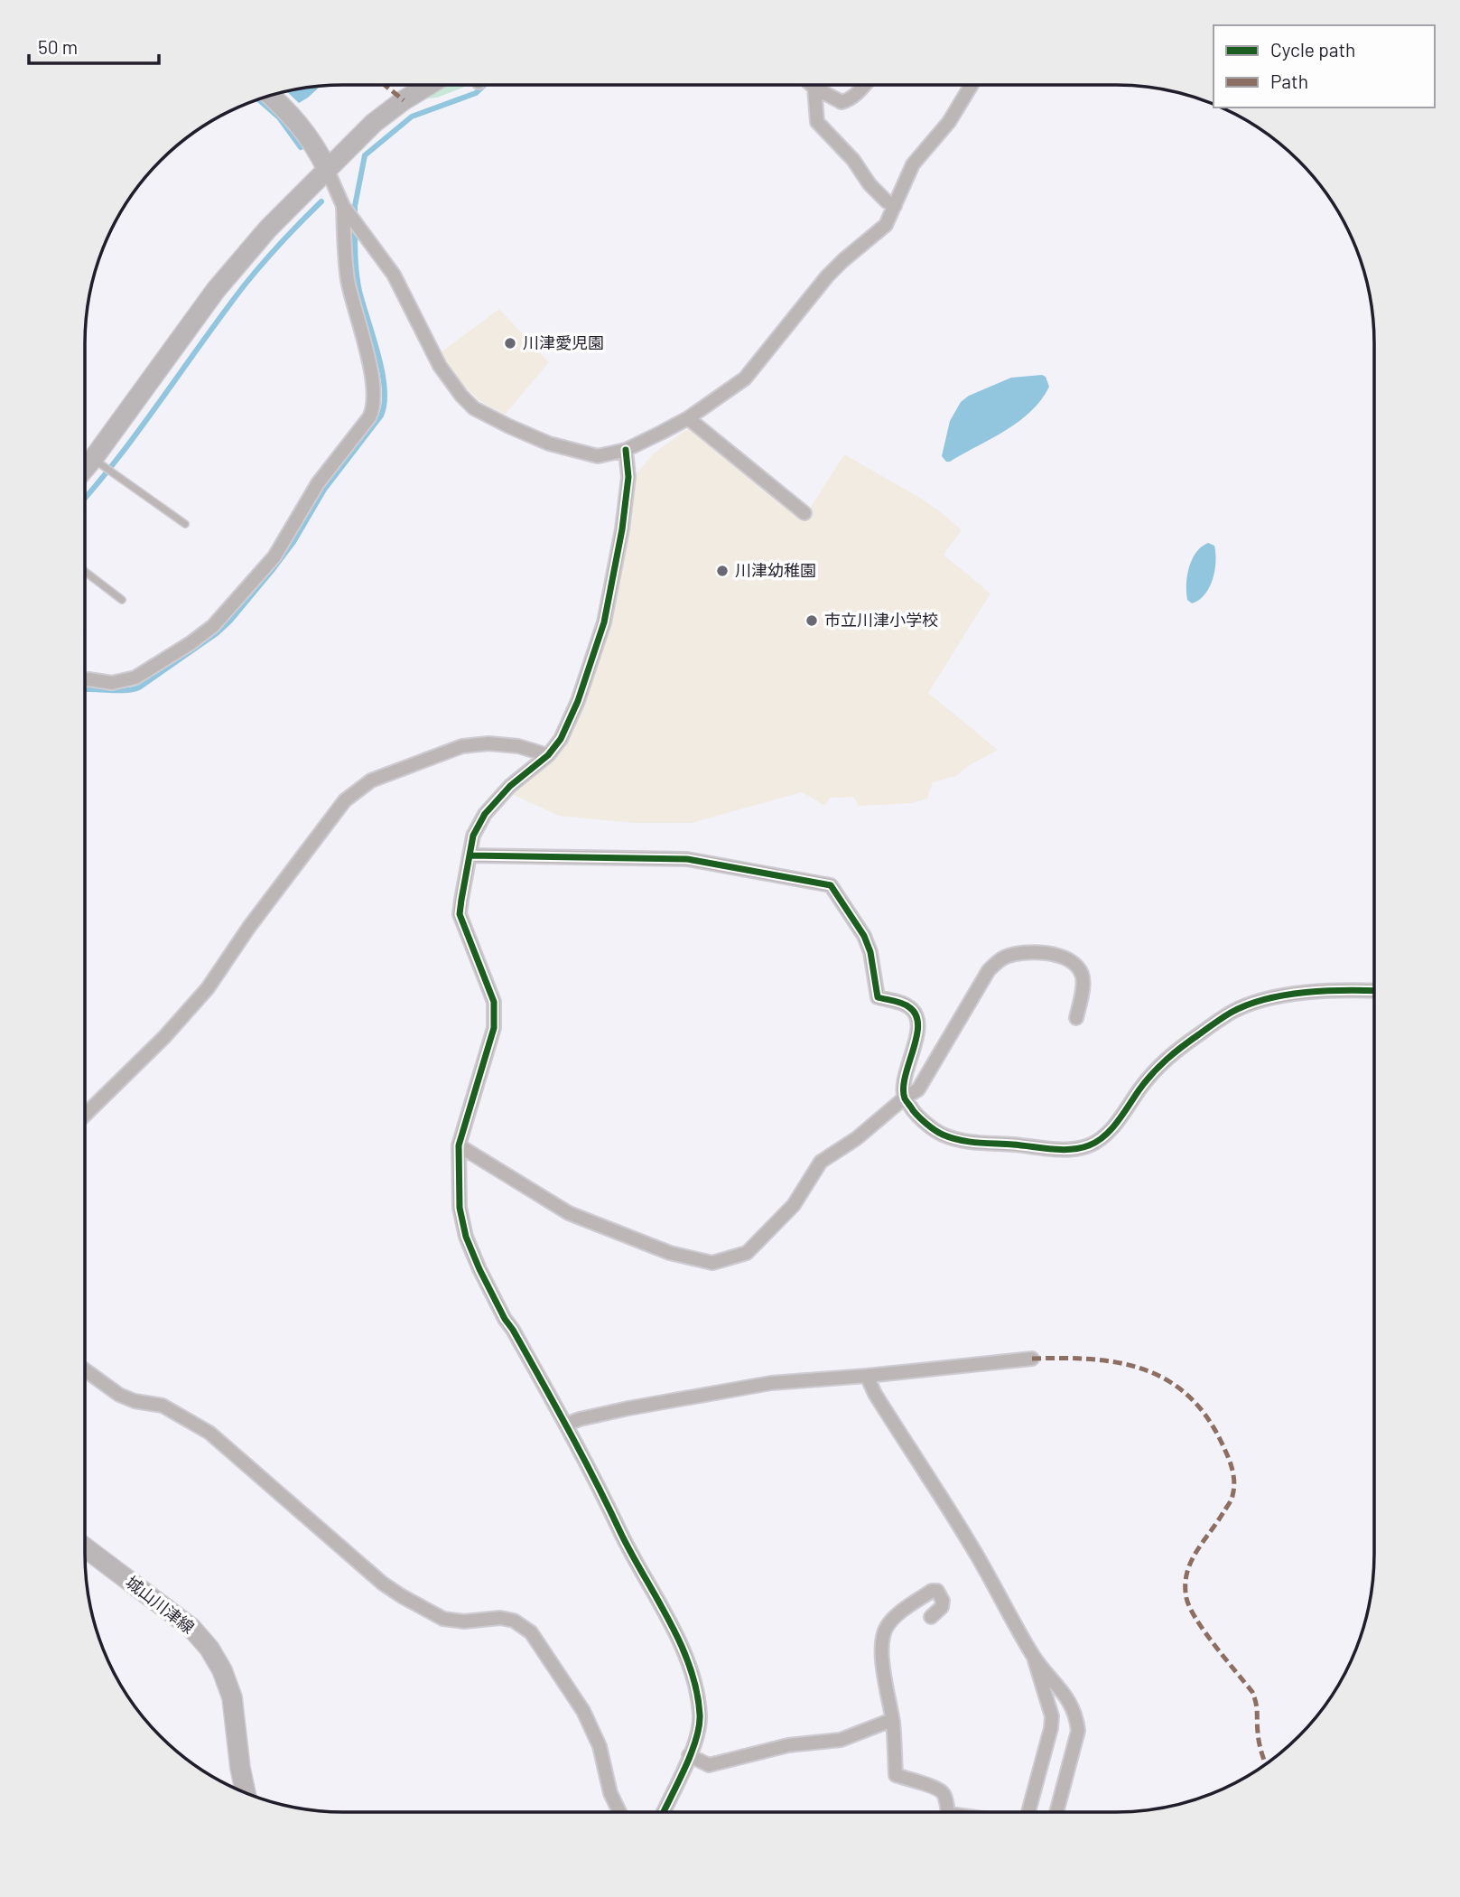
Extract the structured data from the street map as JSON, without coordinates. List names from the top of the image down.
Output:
{
  "streets": {
    "street": ["城山川津線"]
  },
  "places": ["川津愛児園", "川津幼稚園", "市立川津小学校"],
  "legend": ["Cycle path", "Path"],
  "scale_bar": "50 m"
}
